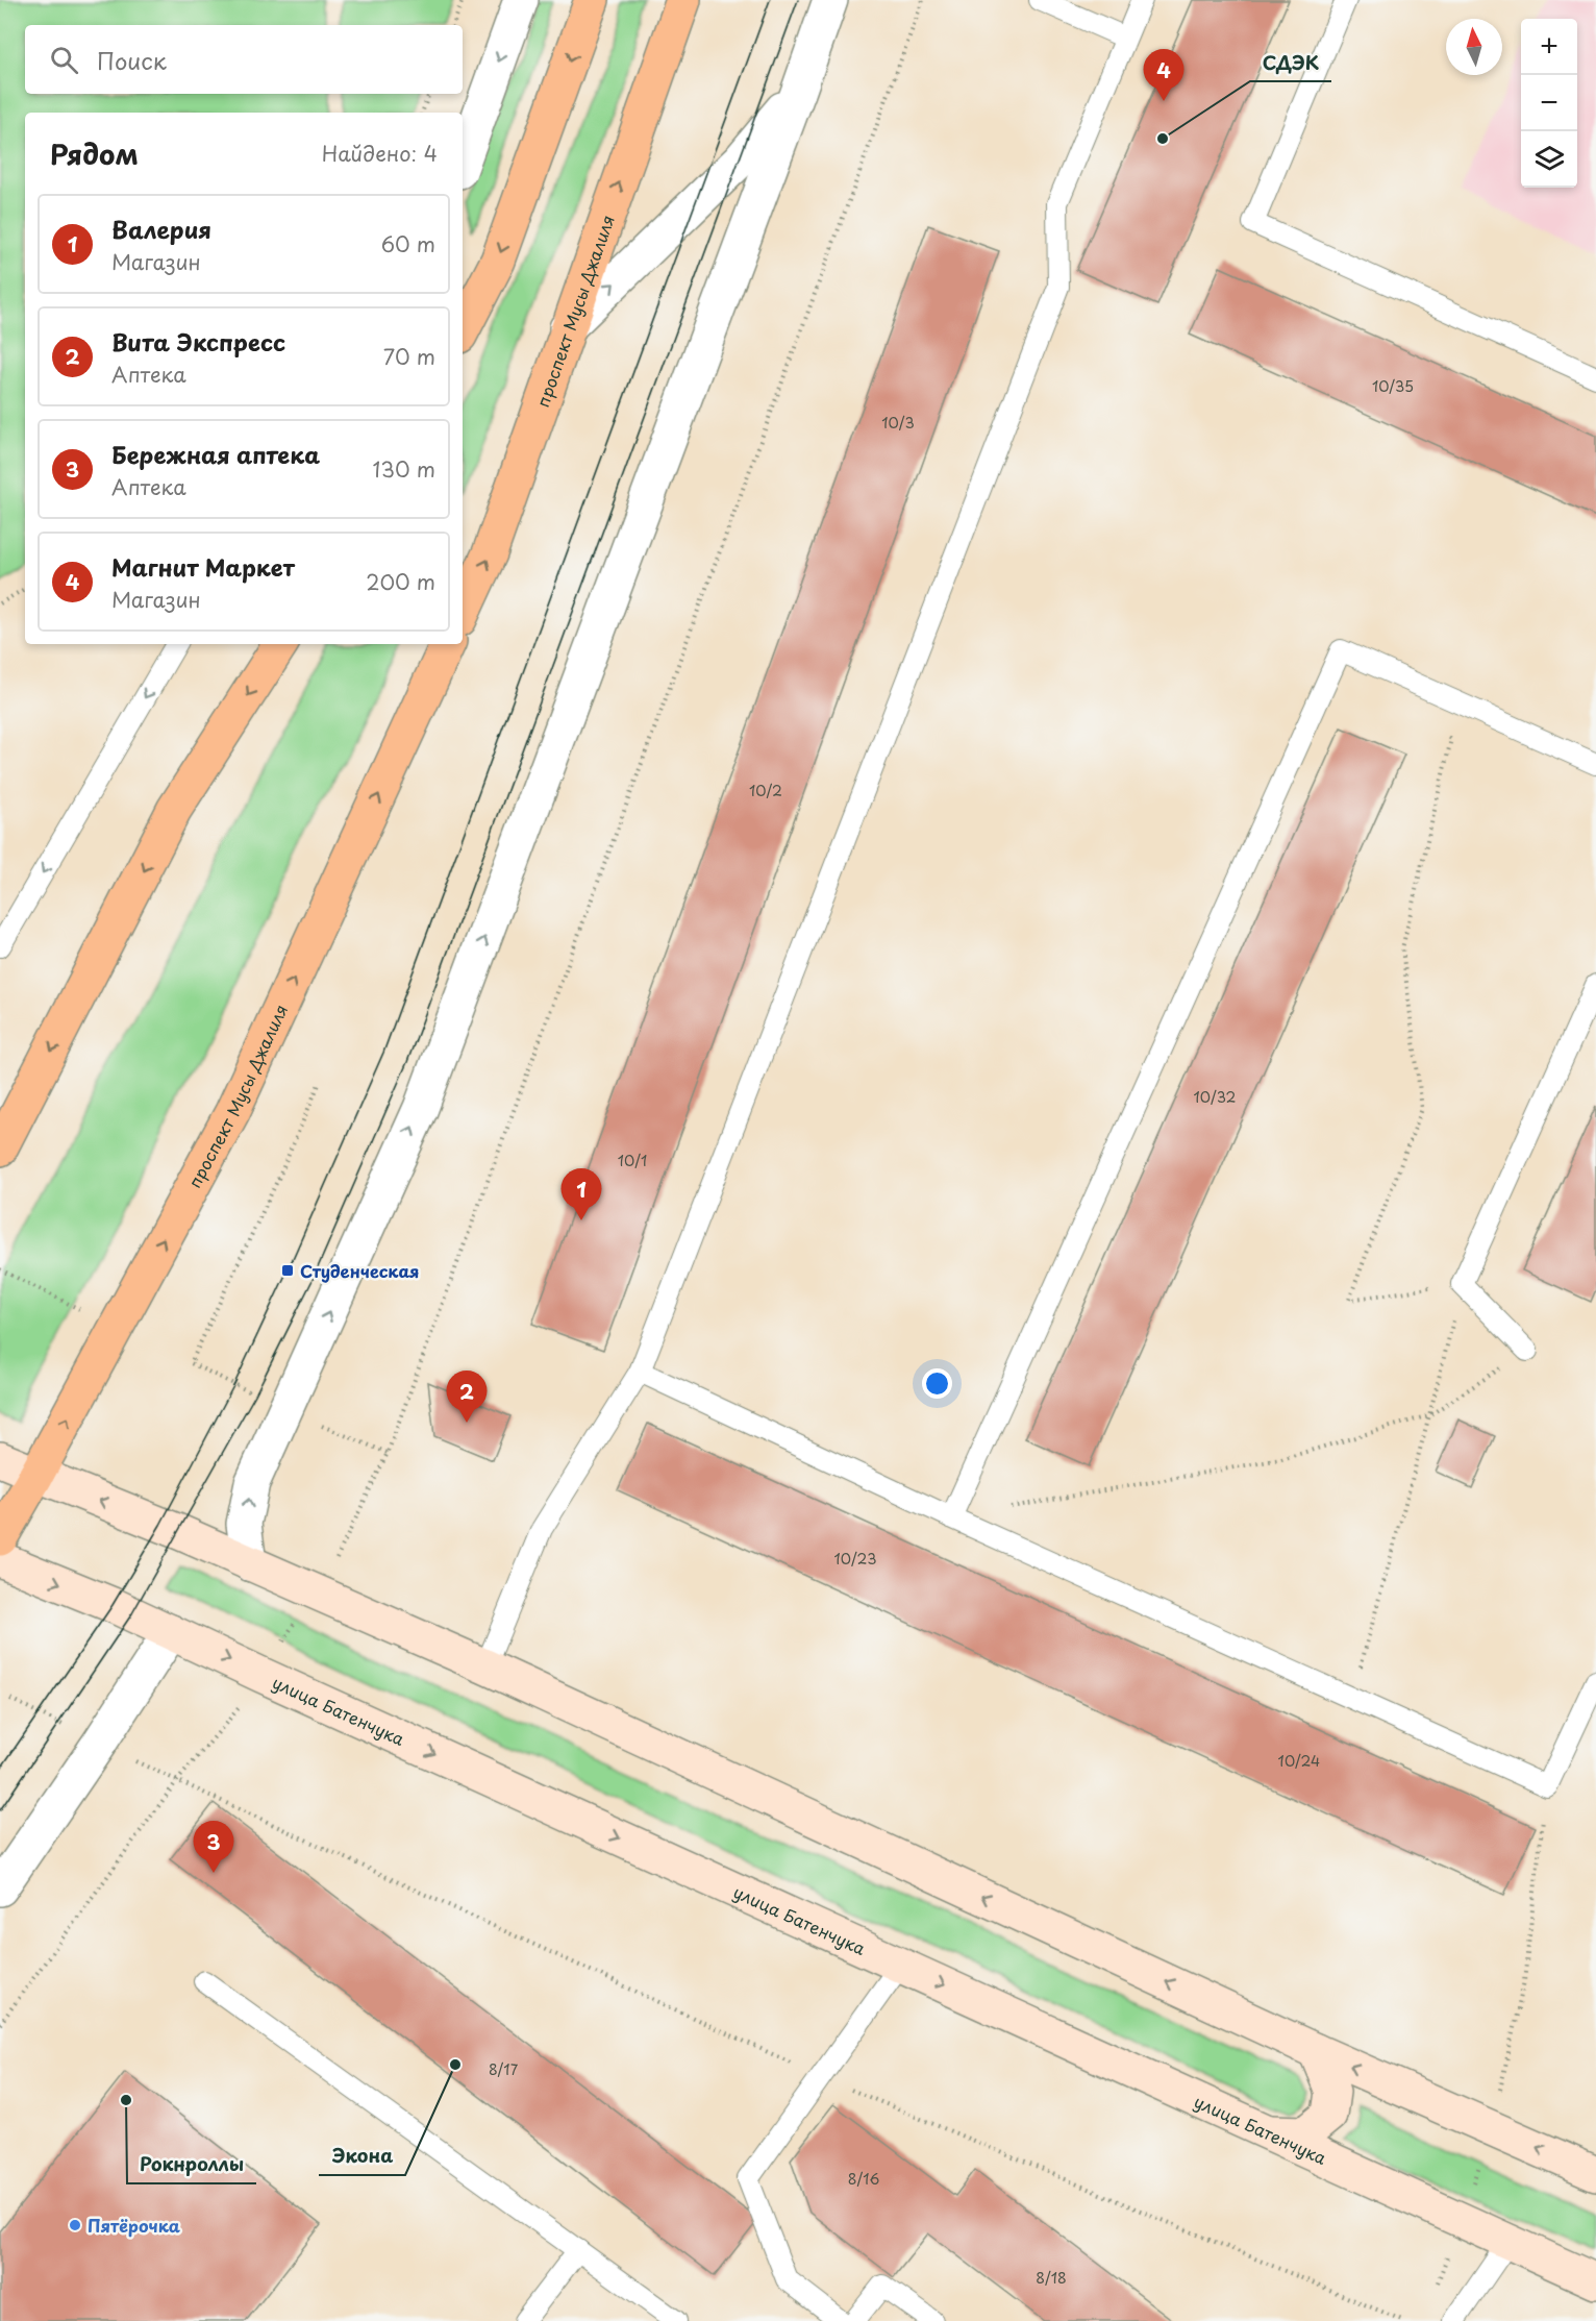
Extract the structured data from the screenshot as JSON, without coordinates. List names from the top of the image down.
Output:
{
  "streets": {
    "main road": ["проспект Мусы Джалиля", "улица Батенчука"]
  },
  "places": {
    "other": [
      "СДЭК",
      "Экона",
      "Рокнроллы",
      "Пятёрочка"
    ],
    "transit": ["Студенческая"]
  },
  "house_numbers": [
    "10/35",
    "10/3",
    "10/2",
    "10/32",
    "10/1",
    "10/23",
    "10/24",
    "8/17",
    "8/16",
    "8/18"
  ],
  "north": "top",
  "page": {
    "map_buttons": ["+", "−"],
    "search": "Поиск",
    "pins": [
      "4",
      "1",
      "2",
      "3"
    ],
    "heading": ["Рядом", "Найдено: 4"],
    "list": [
      {
        "mark": "1",
        "name": "Валерия",
        "note": "Магазин",
        "value": "60 m"
      },
      {
        "mark": "2",
        "name": "Вита Экспресс",
        "note": "Аптека",
        "value": "70 m"
      },
      {
        "mark": "3",
        "name": "Бережная аптека",
        "note": "Аптека",
        "value": "130 m"
      },
      {
        "mark": "4",
        "name": "Магнит Маркет",
        "note": "Магазин",
        "value": "200 m"
      }
    ]
  }
}
